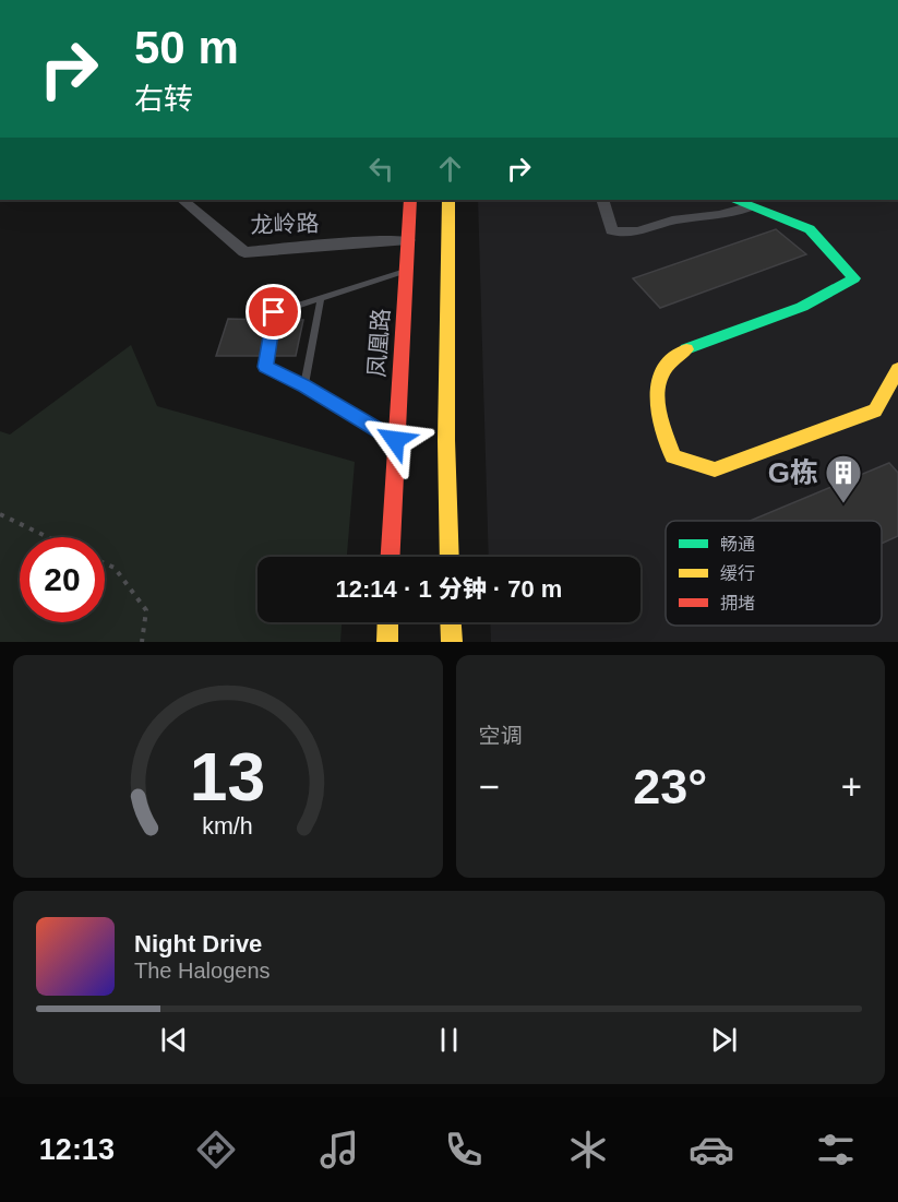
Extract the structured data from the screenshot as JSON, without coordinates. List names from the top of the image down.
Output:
{
  "streets": {
    "main road": ["凤凰路"],
    "street": ["龙岭路"]
  },
  "crossings": [
    ["龙岭路", "凤凰路"]
  ],
  "places": {
    "building": ["G栋"]
  },
  "legend": ["畅通", "缓行", "拥堵"],
  "page": {
    "turn": ["50 m", "右转"],
    "limit": "20",
    "trip": "12:14 · 1 分钟 · 70 m",
    "tile": "空调",
    "heat": ["−", "23°", "+"],
    "song": ["Night Drive", "The Halogens"],
    "tabs": "12:13",
    "gauge": ["13", "km/h"]
  }
}
